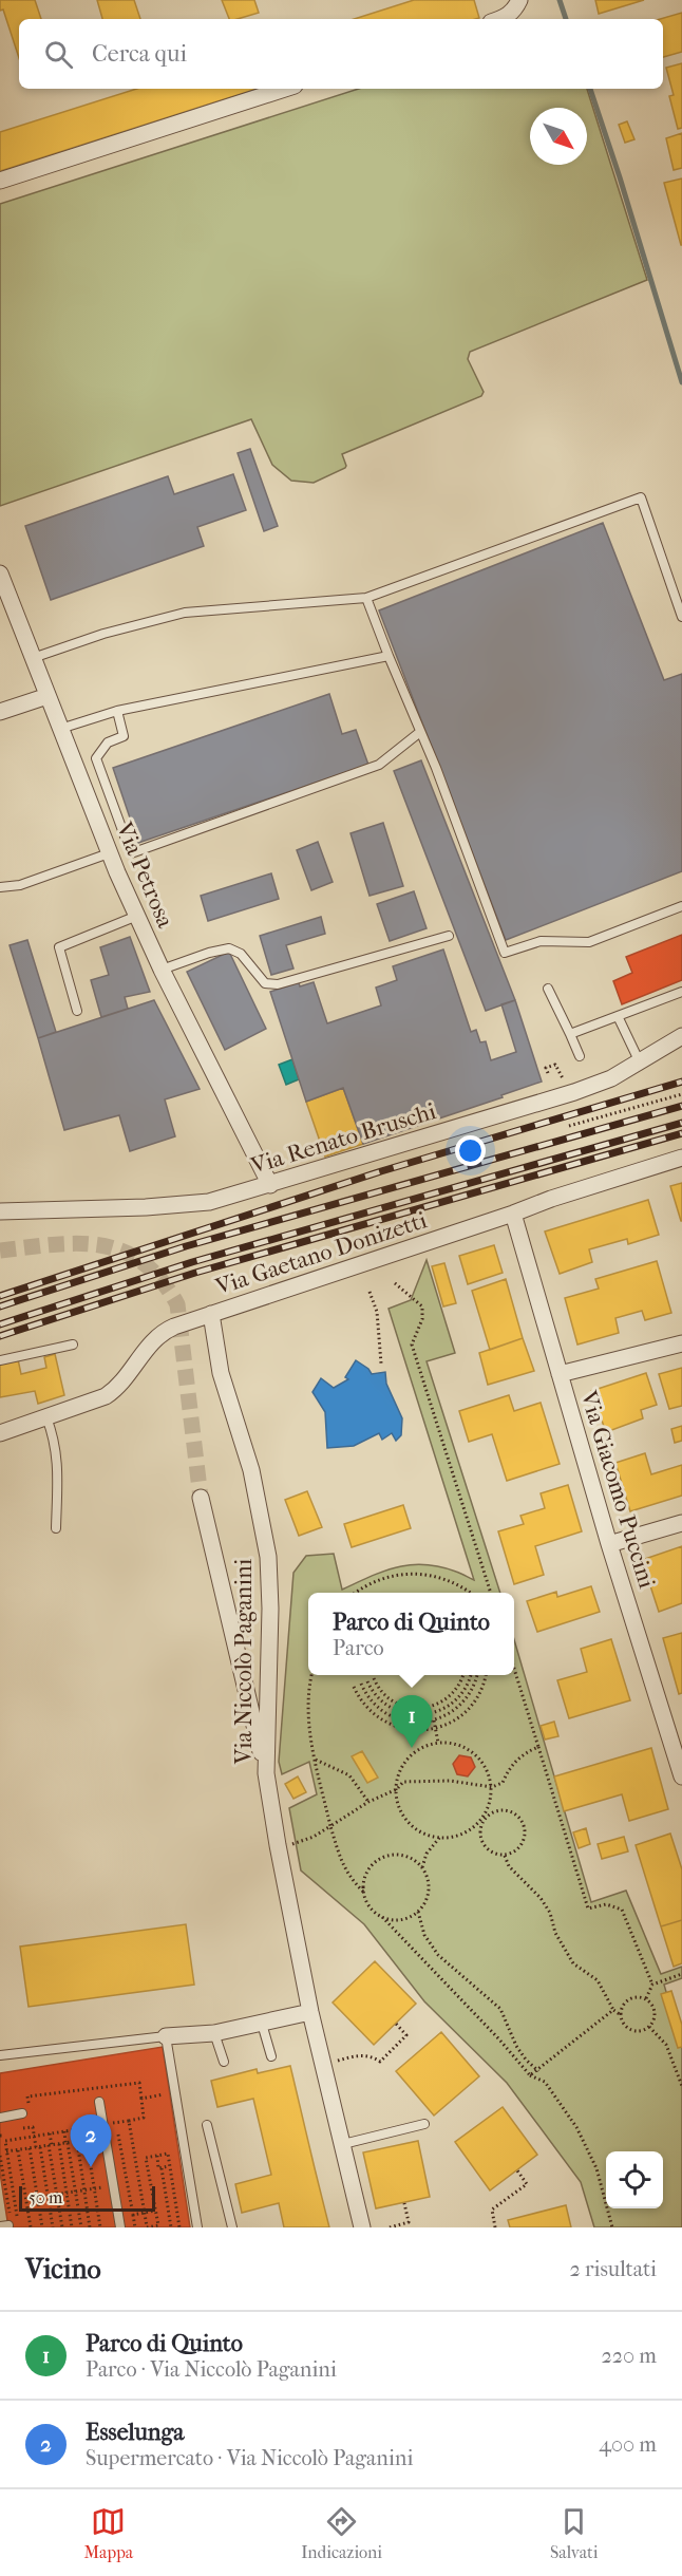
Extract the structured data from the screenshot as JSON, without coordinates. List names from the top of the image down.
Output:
{
  "streets": {
    "street": [
      "Via Petrosa",
      "Via Renato Bruschi",
      "Via Gaetano Donizetti",
      "Via Giacomo Puccini",
      "Via Niccolò Paganini"
    ]
  },
  "crossings": [
    ["Via Petrosa", "Via Renato Bruschi"],
    ["Via Gaetano Donizetti", "Via Giacomo Puccini"],
    ["Via Gaetano Donizetti", "Via Niccolò Paganini"]
  ],
  "scale_bar": "50 m",
  "north": "bottom right",
  "page": {
    "search": "Cerca qui",
    "popup": ["Parco di Quinto", "Parco"],
    "pins": ["1", "2"],
    "scale": "50 m",
    "heading": ["Vicino", "2 risultati"],
    "list": [
      {
        "mark": "1",
        "name": "Parco di Quinto",
        "note": "Parco · Via Niccolò Paganini",
        "value": "220 m"
      },
      {
        "mark": "2",
        "name": "Esselunga",
        "note": "Supermercato · Via Niccolò Paganini",
        "value": "400 m"
      }
    ],
    "nav": ["Mappa", "Indicazioni", "Salvati"]
  }
}
